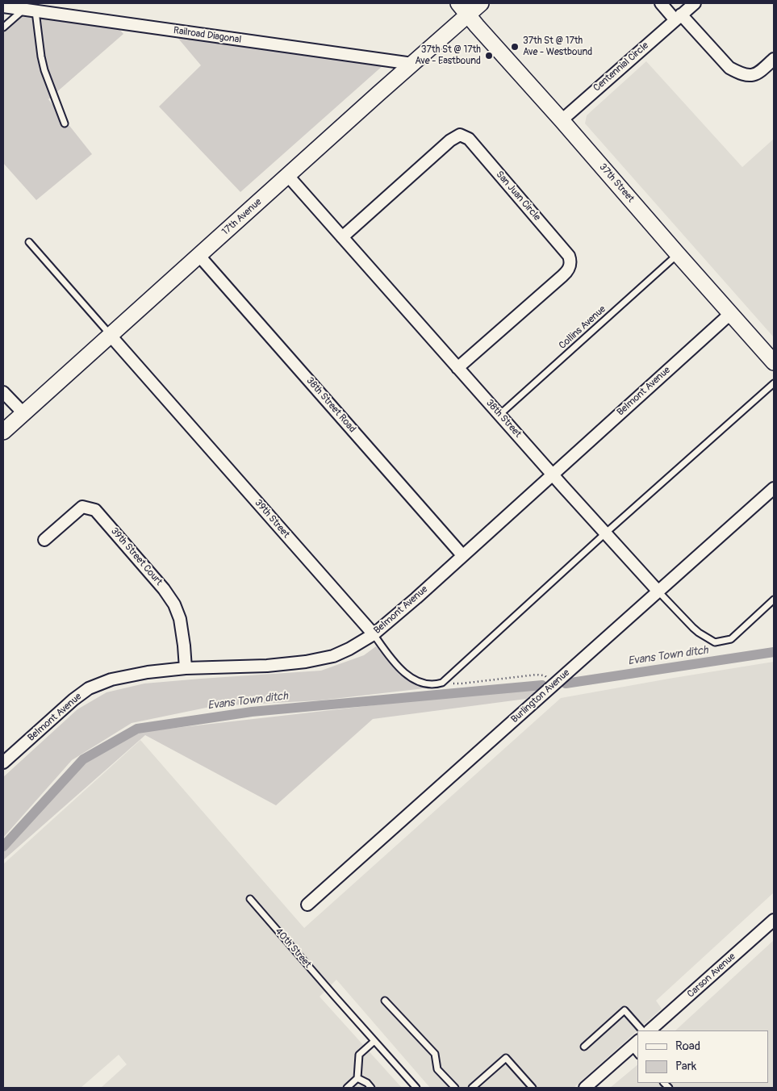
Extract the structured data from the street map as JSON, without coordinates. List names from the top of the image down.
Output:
{
  "streets": {
    "main road": ["37th Street", "17th Avenue"],
    "street": [
      "Railroad Diagonal",
      "Centennial Circle",
      "San Juan Circle",
      "Belmont Avenue",
      "38th Street Road",
      "38th Street",
      "39th Street",
      "39th Street Court",
      "Burlington Avenue",
      "Carson Avenue"
    ],
    "lane": ["Collins Avenue", "40th Street"]
  },
  "crossings": [
    ["Railroad Diagonal", "17th Avenue"],
    ["Centennial Circle", "37th Street"],
    ["37th Street", "17th Avenue"],
    ["37th Street", "Collins Avenue"],
    ["37th Street", "Belmont Avenue"],
    ["San Juan Circle", "38th Street"],
    ["17th Avenue", "38th Street Road"],
    ["17th Avenue", "38th Street"],
    ["17th Avenue", "39th Street"],
    ["Collins Avenue", "38th Street"],
    ["Belmont Avenue", "38th Street Road"],
    ["Belmont Avenue", "38th Street"],
    ["Belmont Avenue", "39th Street"],
    ["Belmont Avenue", "39th Street Court"],
    ["38th Street", "Burlington Avenue"]
  ],
  "water": ["Evans Town ditch"],
  "places": ["37th St @ 17th Ave - Westbound", "37th St @ 17th Ave - Eastbound"],
  "legend": ["Road", "Park"]
}
